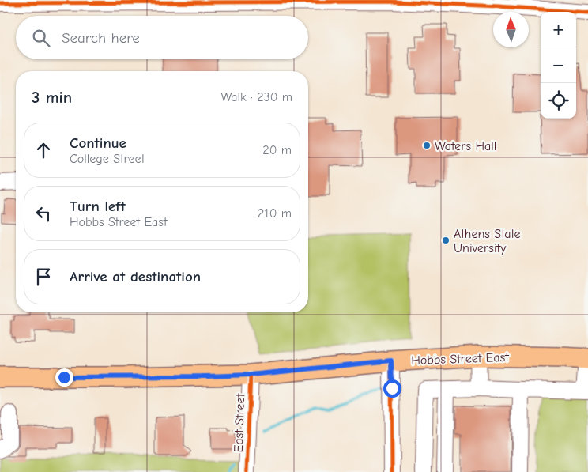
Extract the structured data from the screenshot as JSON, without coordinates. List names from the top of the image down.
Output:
{
  "streets": {
    "main road": ["Hobbs Street East"],
    "street": ["East Street"]
  },
  "crossings": [
    ["Hobbs Street East", "East Street"]
  ],
  "places": ["Waters Hall", "Athens State University"],
  "north": "top",
  "page": {
    "map_buttons": ["+", "−"],
    "search": "Search here",
    "heading": ["3 min", "Walk · 230 m"],
    "list": [
      ["Continue", "College Street", "20 m"],
      ["Turn left", "Hobbs Street East", "210 m"],
      "Arrive at destination"
    ]
  }
}
